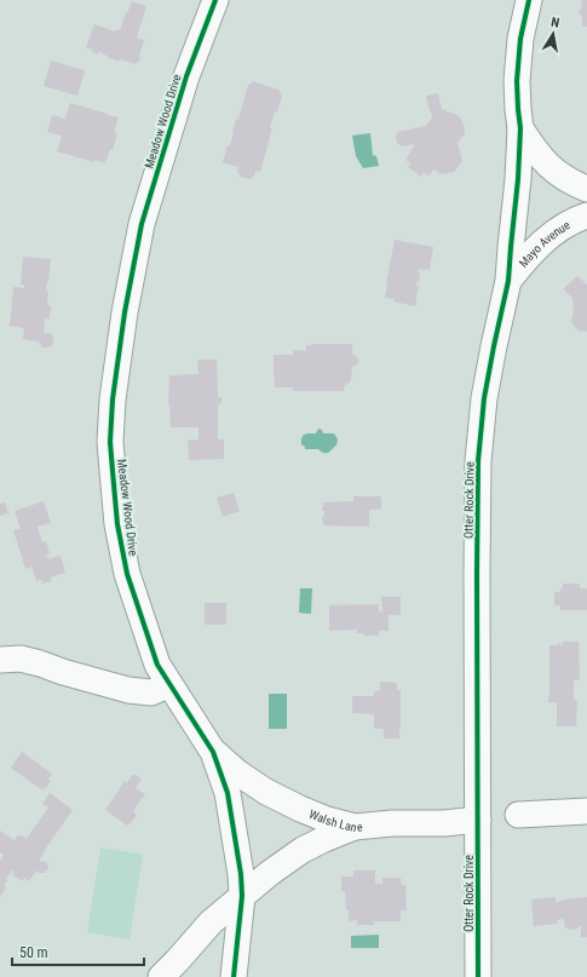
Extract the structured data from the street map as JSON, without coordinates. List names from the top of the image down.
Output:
{
  "streets": {
    "street": [
      "Meadow Wood Drive",
      "Mayo Avenue",
      "Otter Rock Drive",
      "Walsh Lane"
    ]
  },
  "crossings": [
    ["Meadow Wood Drive", "Walsh Lane"],
    ["Mayo Avenue", "Otter Rock Drive"],
    ["Otter Rock Drive", "Walsh Lane"]
  ],
  "scale_bar": "50 m",
  "north": "top"
}
